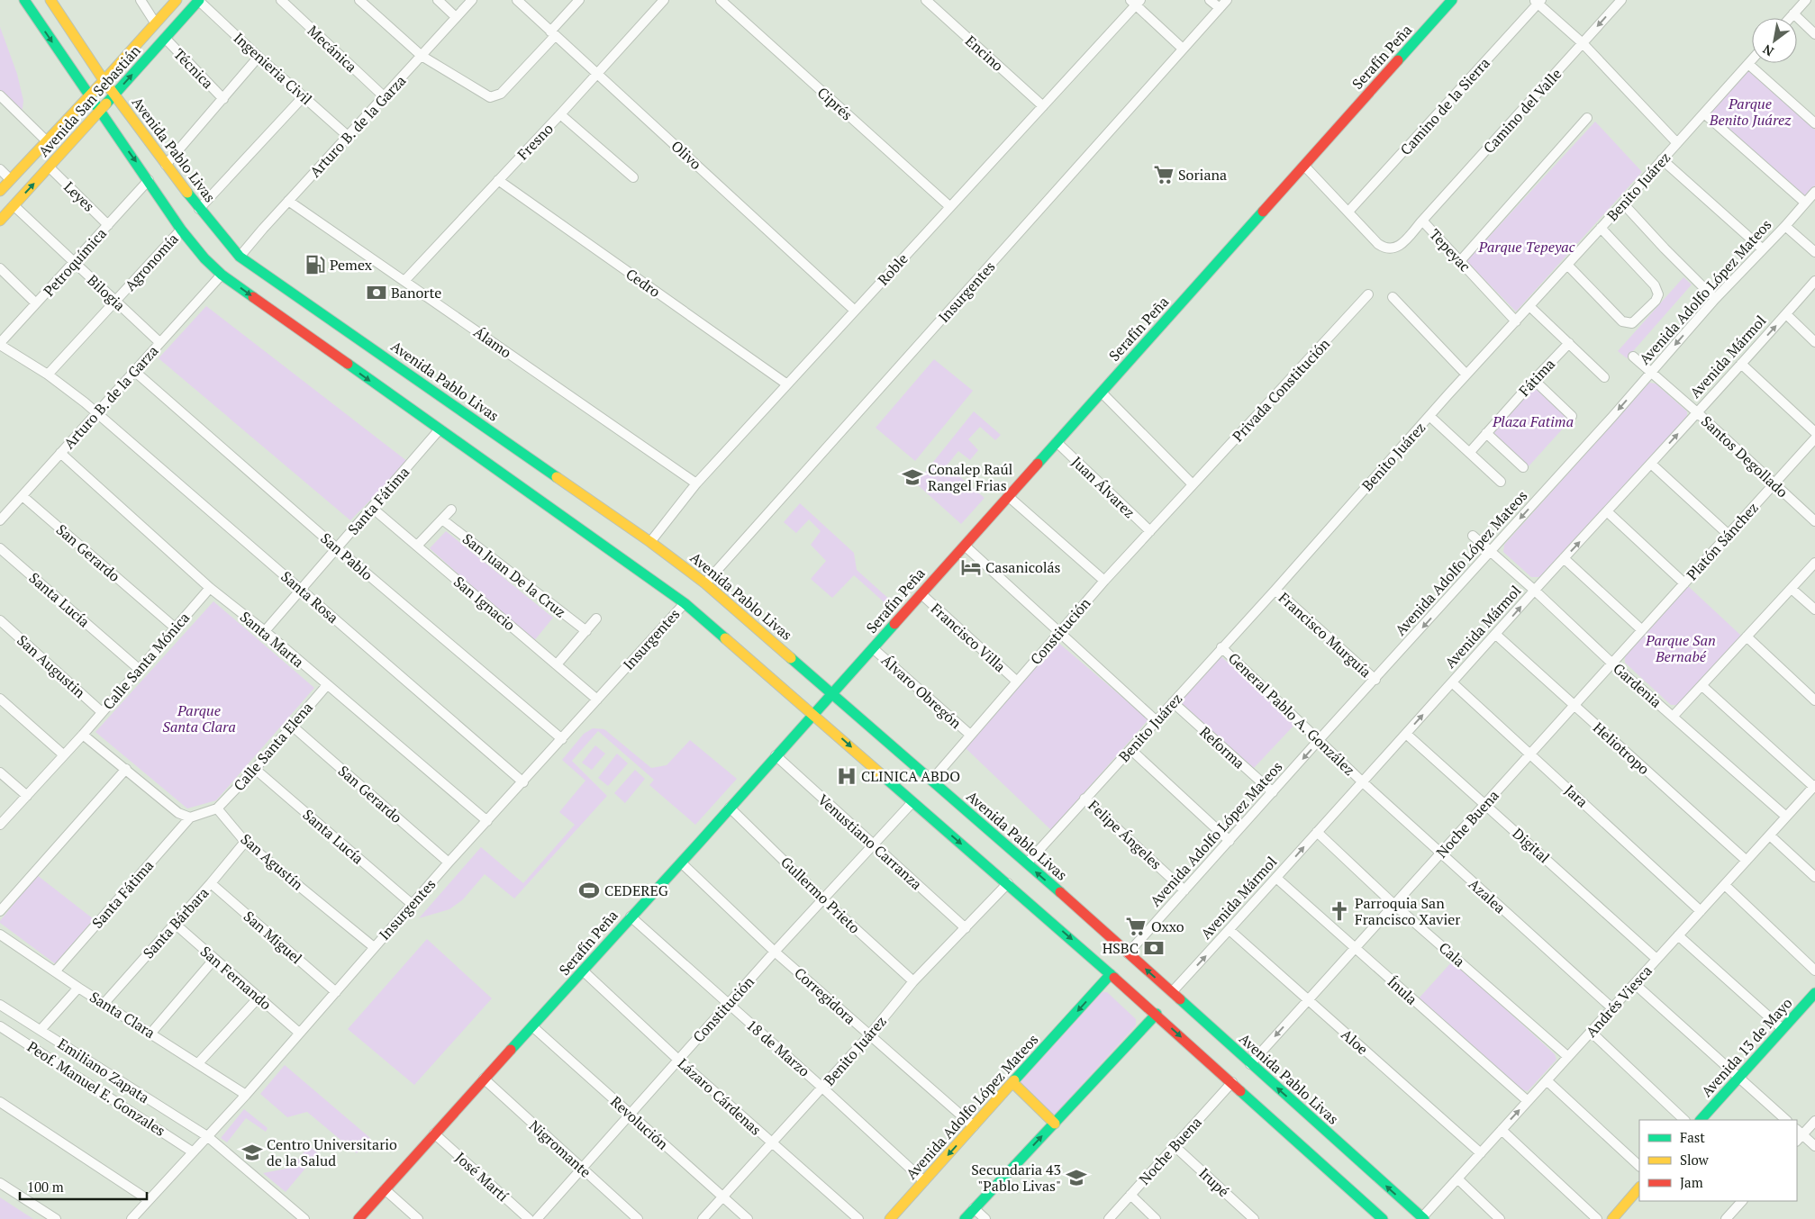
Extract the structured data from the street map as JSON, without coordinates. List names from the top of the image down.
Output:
{
  "streets": {
    "main road": [
      "Serafín Peña",
      "Avenida San Sebastián",
      "Avenida Pablo Livas",
      "Avenida Adolfo López Mateos",
      "Avenida 13 de Mayo"
    ],
    "street": [
      "Mecánica",
      "Encino",
      "Técnica",
      "Ingenieria Civil",
      "Ciprés",
      "Camino de la Sierra",
      "Camino del Valle",
      "Arturo B. de la Garza",
      "Fresno",
      "Olivo",
      "Benito Juárez",
      "Leyes",
      "Tepeyac",
      "Petroquímica",
      "Agronomía",
      "Roble",
      "Cedro",
      "Insurgentes",
      "Bilogia",
      "Álamo",
      "Avenida Mármol",
      "Fátima",
      "Privada Constitución",
      "Santos Degollado",
      "Juan Álvarez",
      "Santa Fátima",
      "Platón Sánchez",
      "San Gerardo",
      "San Pablo",
      "San Juan De la Cruz",
      "Santa Rosa",
      "Santa Lucía",
      "San Ignacio",
      "Constitución",
      "Francisco Murguía",
      "Francisco Villa",
      "Santa Marta",
      "Calle Santa Mónica",
      "San Augustin",
      "Gardenia",
      "Álvaro Obregón",
      "General Pablo A. González",
      "Calle Santa Elena",
      "Reforma",
      "Heliotropo",
      "Jara",
      "Noche Buena",
      "Felipe Ángeles",
      "Venustiano Carranza",
      "Digital",
      "San Agustín",
      "Gullermo Prieto",
      "Azalea",
      "Santa Bárbara",
      "San Miguel",
      "Cala",
      "San Fernando",
      "Ínula",
      "Corregidora",
      "Andrés Viesca",
      "Santa Clara",
      "Aloe",
      "18 de Marzo",
      "Emiliano Zapata",
      "Peof. Manuel E. Gonzales",
      "Lázaro Cárdenas",
      "Revolución",
      "Nigromante",
      "José Martí",
      "Irupé"
    ]
  },
  "crossings": [
    ["Mecánica", "Arturo B. de la Garza"],
    ["Encino", "Roble"],
    ["Serafín Peña", "Avenida Pablo Livas"],
    ["Serafín Peña", "Tepeyac"],
    ["Serafín Peña", "Juan Álvarez"],
    ["Serafín Peña", "Francisco Villa"],
    ["Serafín Peña", "Álvaro Obregón"],
    ["Serafín Peña", "Venustiano Carranza"],
    ["Serafín Peña", "Gullermo Prieto"],
    ["Serafín Peña", "Corregidora"],
    ["Serafín Peña", "18 de Marzo"],
    ["Serafín Peña", "Lázaro Cárdenas"],
    ["Serafín Peña", "Revolución"],
    ["Serafín Peña", "Nigromante"],
    ["Serafín Peña", "José Martí"],
    ["Técnica", "Avenida San Sebastián"],
    ["Ingenieria Civil", "Avenida San Sebastián"],
    ["Ingenieria Civil", "Arturo B. de la Garza"],
    ["Avenida San Sebastián", "Avenida Pablo Livas"],
    ["Avenida San Sebastián", "Leyes"],
    ["Avenida San Sebastián", "Bilogia"],
    ["Ciprés", "Roble"],
    ["Camino de la Sierra", "Tepeyac"],
    ["Camino del Valle", "Tepeyac"],
    ["Arturo B. de la Garza", "Avenida Pablo Livas"],
    ["Arturo B. de la Garza", "Bilogia"],
    ["Arturo B. de la Garza", "Álamo"],
    ["Arturo B. de la Garza", "San Gerardo"],
    ["Arturo B. de la Garza", "San Pablo"],
    ["Arturo B. de la Garza", "Santa Rosa"],
    ["Arturo B. de la Garza", "Santa Marta"],
    ["Fresno", "Olivo"],
    ["Fresno", "Cedro"],
    ["Fresno", "Álamo"],
    ["Avenida Pablo Livas", "Benito Juárez"],
    ["Avenida Pablo Livas", "Roble"],
    ["Avenida Pablo Livas", "Insurgentes"],
    ["Avenida Pablo Livas", "Avenida Adolfo López Mateos"],
    ["Avenida Pablo Livas", "Avenida Mármol"],
    ["Avenida Pablo Livas", "Constitución"],
    ["Avenida Pablo Livas", "Noche Buena"],
    ["Avenida Pablo Livas", "Andrés Viesca"],
    ["Olivo", "Roble"],
    ["Benito Juárez", "Tepeyac"],
    ["Benito Juárez", "Francisco Murguía"],
    ["Benito Juárez", "General Pablo A. González"],
    ["Benito Juárez", "Reforma"],
    ["Benito Juárez", "Felipe Ángeles"],
    ["Benito Juárez", "Venustiano Carranza"],
    ["Benito Juárez", "Gullermo Prieto"],
    ["Benito Juárez", "Corregidora"],
    ["Benito Juárez", "18 de Marzo"],
    ["Benito Juárez", "Lázaro Cárdenas"],
    ["Benito Juárez", "Revolución"],
    ["Leyes", "Petroquímica"],
    ["Petroquímica", "Bilogia"],
    ["Petroquímica", "Santa Rosa"],
    ["Agronomía", "Bilogia"],
    ["Agronomía", "Santa Rosa"],
    ["Roble", "Cedro"],
    ["Roble", "Álamo"],
    ["Insurgentes", "San Gerardo"],
    ["Insurgentes", "San Pablo"],
    ["Insurgentes", "Santa Rosa"],
    ["Insurgentes", "Santa Lucía"],
    ["Insurgentes", "San Ignacio"],
    ["Insurgentes", "Santa Marta"],
    ["Insurgentes", "San Agustín"],
    ["Insurgentes", "San Miguel"],
    ["Insurgentes", "San Fernando"],
    ["Insurgentes", "Santa Clara"],
    ["Insurgentes", "Emiliano Zapata"],
    ["Insurgentes", "Peof. Manuel E. Gonzales"],
    ["Avenida Adolfo López Mateos", "Santos Degollado"],
    ["Avenida Adolfo López Mateos", "Francisco Murguía"],
    ["Avenida Adolfo López Mateos", "Gardenia"],
    ["Avenida Adolfo López Mateos", "General Pablo A. González"],
    ["Avenida Adolfo López Mateos", "Reforma"],
    ["Avenida Adolfo López Mateos", "Felipe Ángeles"],
    ["Avenida Adolfo López Mateos", "Corregidora"],
    ["Avenida Adolfo López Mateos", "18 de Marzo"],
    ["Avenida Mármol", "Santos Degollado"],
    ["Avenida Mármol", "Gardenia"],
    ["Avenida Mármol", "General Pablo A. González"],
    ["Avenida Mármol", "Heliotropo"],
    ["Avenida Mármol", "Jara"],
    ["Avenida Mármol", "Digital"],
    ["Avenida Mármol", "Azalea"],
    ["Avenida Mármol", "Cala"],
    ["Avenida Mármol", "Ínula"],
    ["Avenida Mármol", "Aloe"],
    ["Privada Constitución", "Constitución"],
    ["Santos Degollado", "Platón Sánchez"],
    ["Juan Álvarez", "Constitución"],
    ["Santa Fátima", "San Pablo"],
    ["Santa Fátima", "Santa Rosa"],
    ["Santa Fátima", "San Ignacio"],
    ["Santa Fátima", "Santa Marta"],
    ["Santa Fátima", "Santa Clara"],
    ["Platón Sánchez", "Noche Buena"],
    ["San Gerardo", "Calle Santa Mónica"],
    ["San Gerardo", "Calle Santa Elena"],
    ["Santa Lucía", "Calle Santa Mónica"],
    ["Santa Lucía", "Calle Santa Elena"],
    ["Constitución", "Francisco Villa"],
    ["Constitución", "Álvaro Obregón"],
    ["Constitución", "Venustiano Carranza"],
    ["Constitución", "Gullermo Prieto"],
    ["Constitución", "Corregidora"],
    ["Constitución", "18 de Marzo"],
    ["Constitución", "Lázaro Cárdenas"],
    ["Constitución", "Revolución"],
    ["Constitución", "Nigromante"],
    ["Santa Marta", "Calle Santa Mónica"],
    ["Santa Marta", "Calle Santa Elena"],
    ["Calle Santa Mónica", "San Augustin"],
    ["Gardenia", "Noche Buena"],
    ["Gardenia", "Andrés Viesca"],
    ["General Pablo A. González", "Azalea"],
    ["Calle Santa Elena", "San Agustín"],
    ["Heliotropo", "Noche Buena"],
    ["Heliotropo", "Andrés Viesca"],
    ["Jara", "Noche Buena"],
    ["Jara", "Andrés Viesca"],
    ["Noche Buena", "Digital"],
    ["Noche Buena", "Azalea"],
    ["Noche Buena", "Cala"],
    ["Noche Buena", "Ínula"],
    ["Noche Buena", "Aloe"],
    ["Noche Buena", "Irupé"],
    ["Digital", "Andrés Viesca"],
    ["San Agustín", "Santa Bárbara"],
    ["Azalea", "Andrés Viesca"],
    ["Santa Bárbara", "San Miguel"],
    ["Santa Bárbara", "San Fernando"],
    ["Santa Bárbara", "Santa Clara"],
    ["Cala", "Andrés Viesca"],
    ["Ínula", "Andrés Viesca"],
    ["Andrés Viesca", "Aloe"]
  ],
  "one_way": ["Avenida Adolfo López Mateos", "Avenida Mármol"],
  "parks": [
    "Parque Benito Juárez",
    "Parque Tepeyac",
    "Plaza Fatima",
    "Parque San Bernabé",
    "Parque Santa Clara"
  ],
  "places": {
    "supermarket": ["Soriana", "Oxxo"],
    "fuel station": ["Pemex"],
    "bank": ["Banorte", "HSBC"],
    "school or university": ["Conalep Raúl Rangel Frias", "Centro Universitario de la Salud", "Secundaria 43 \"Pablo Livas\""],
    "hotel": ["Casanicolás"],
    "hospital": ["CLINICA ABDO"],
    "sports": ["CEDEREG"],
    "church": ["Parroquia San Francisco Xavier"]
  },
  "legend": ["Fast", "Slow", "Jam"],
  "scale_bar": "100 m",
  "north": "bottom left"
}
